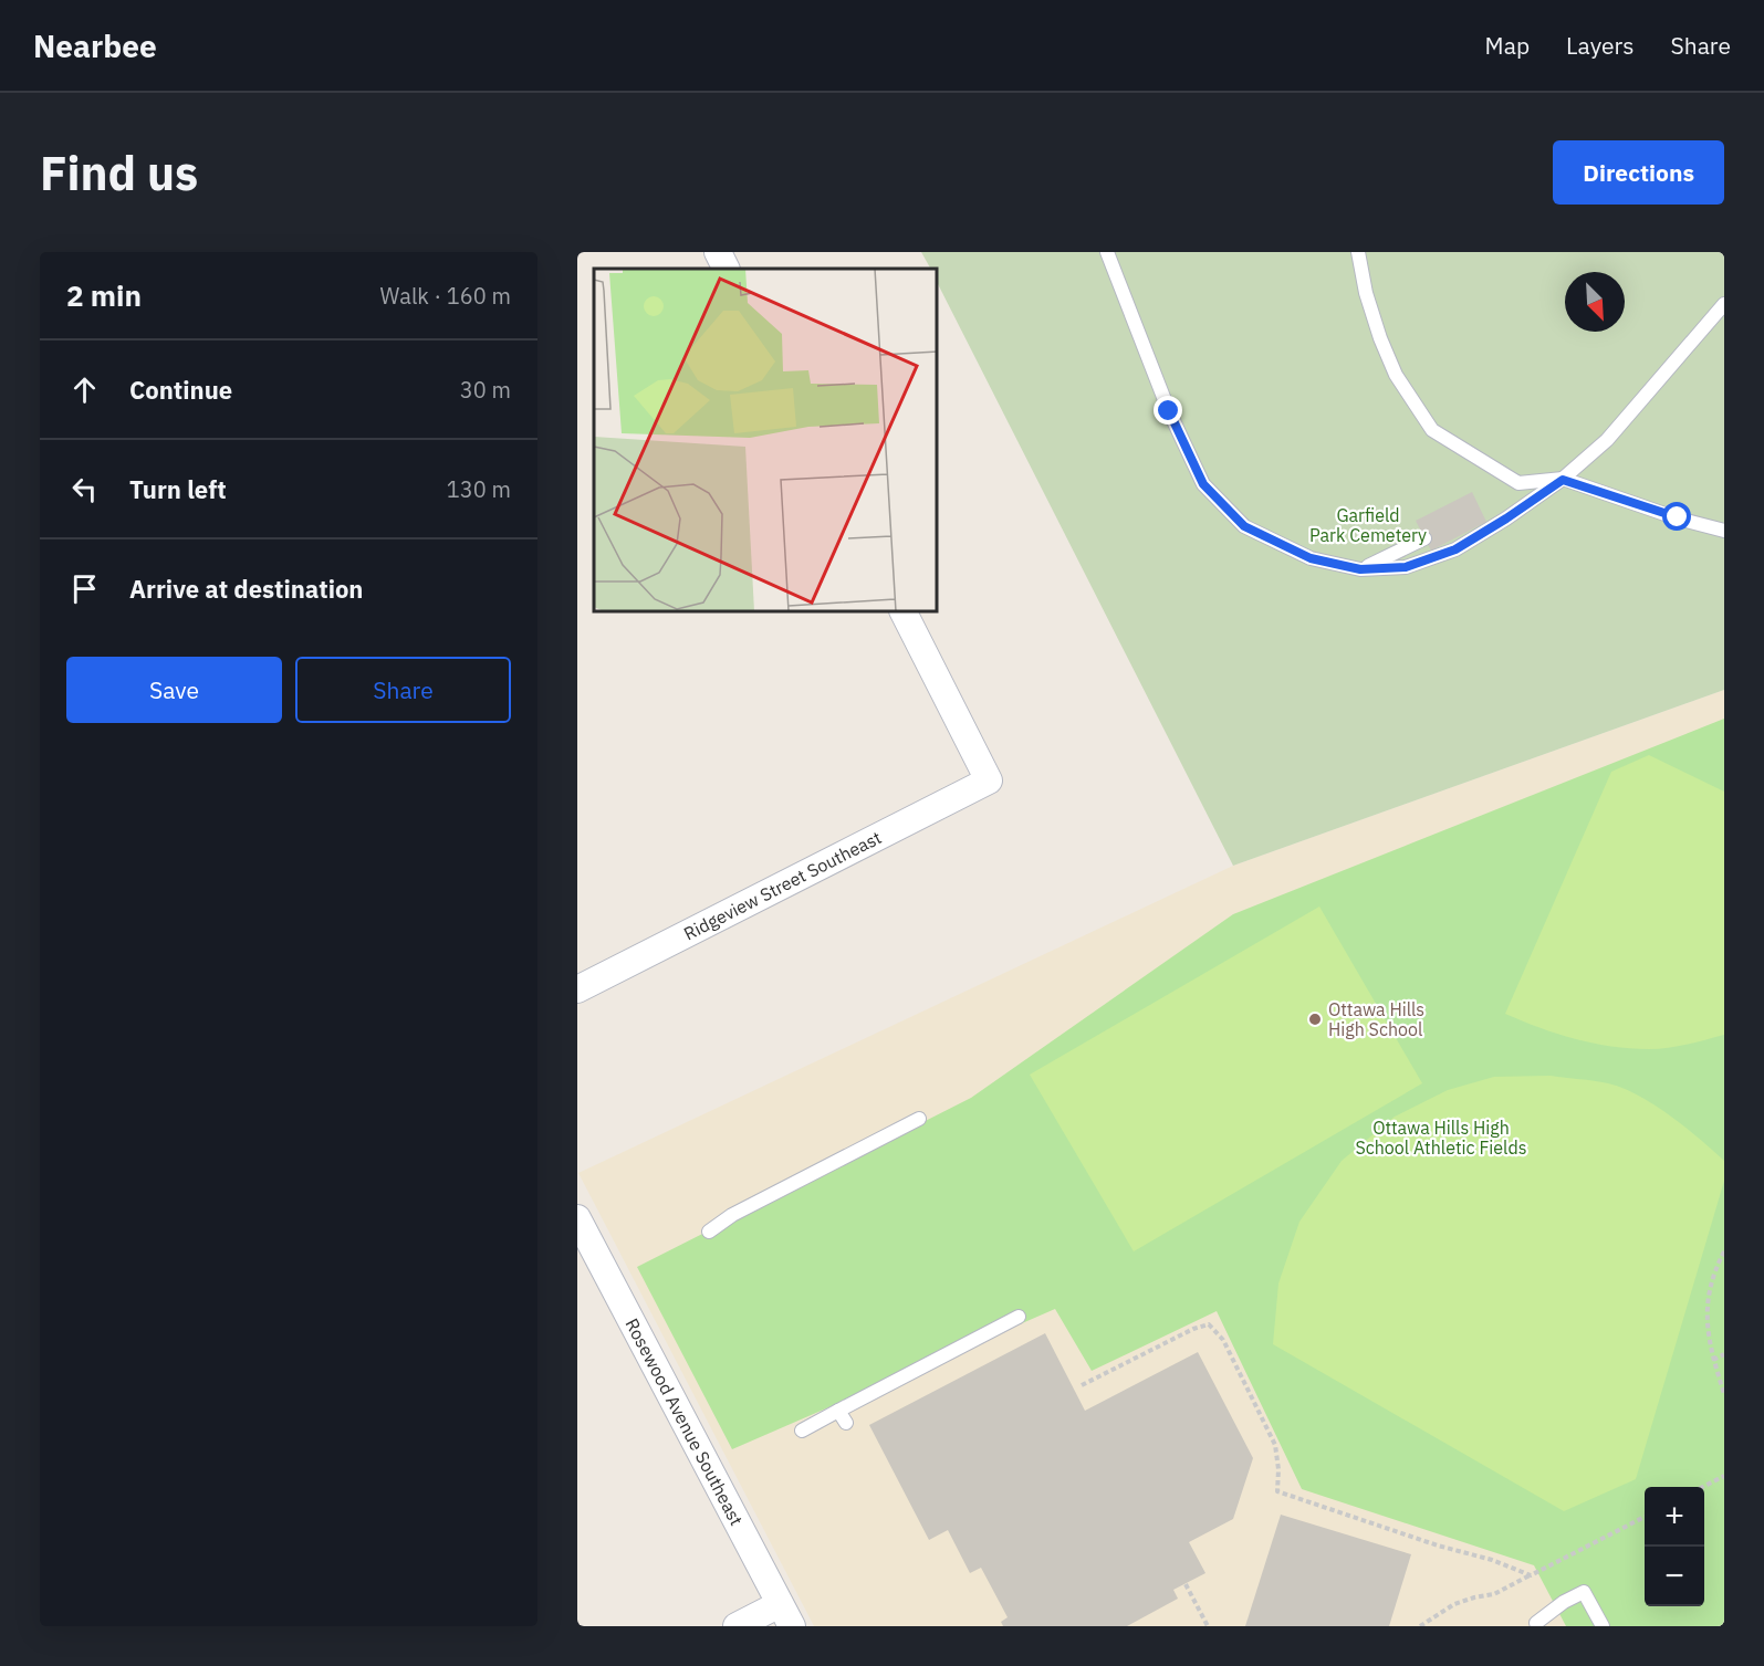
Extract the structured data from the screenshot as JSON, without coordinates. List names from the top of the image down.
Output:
{
  "streets": {
    "street": ["Ridgeview Street Southeast", "Rosewood Avenue Southeast"]
  },
  "parks": ["Garfield Park Cemetery", "Ottawa Hills High School Athletic Fields"],
  "places": ["Ottawa Hills High School"],
  "north": "bottom right",
  "page": {
    "header": "Nearbee",
    "nav": ["Map", "Layers", "Share"],
    "buttons": [
      "Directions",
      ["Save", "Share"]
    ],
    "title": "Find us",
    "heading": ["2 min", "Walk · 160 m"],
    "list": [
      ["Continue", "30 m"],
      ["Turn left", "130 m"],
      "Arrive at destination"
    ],
    "map_buttons": ["+", "−"]
  }
}
